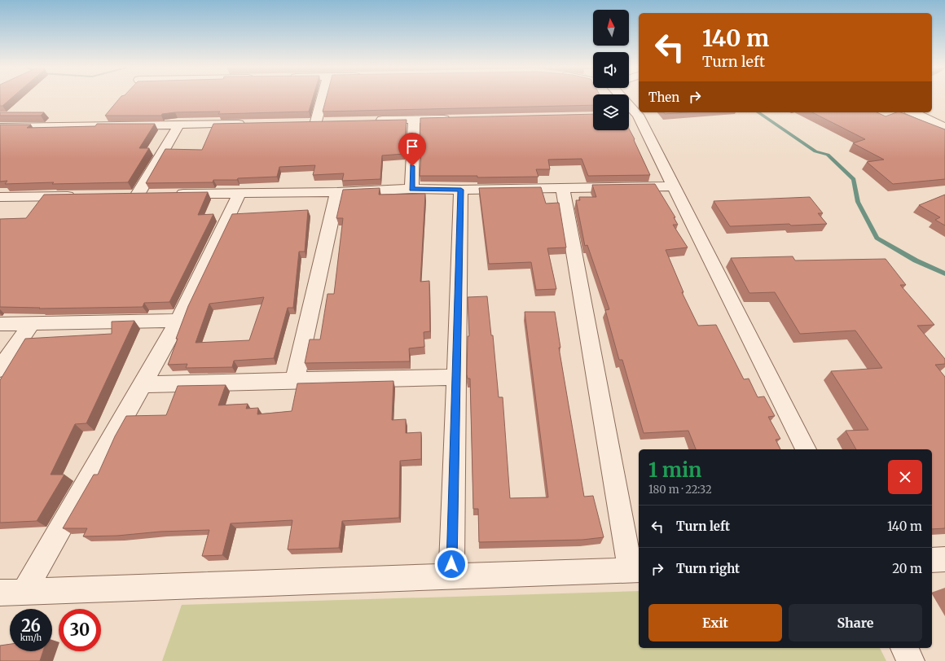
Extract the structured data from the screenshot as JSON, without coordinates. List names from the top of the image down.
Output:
{
  "north": "top",
  "page": {
    "turn": ["140 m", "Turn left"],
    "then": "Then",
    "heading": ["1 min", "180 m · 22:32"],
    "list": [
      {
        "name": "Turn left",
        "value": "140 m"
      },
      {
        "name": "Turn right",
        "value": "20 m"
      }
    ],
    "buttons": ["Exit", "Share"],
    "speed": "26 km/h",
    "limit": "30"
  }
}
